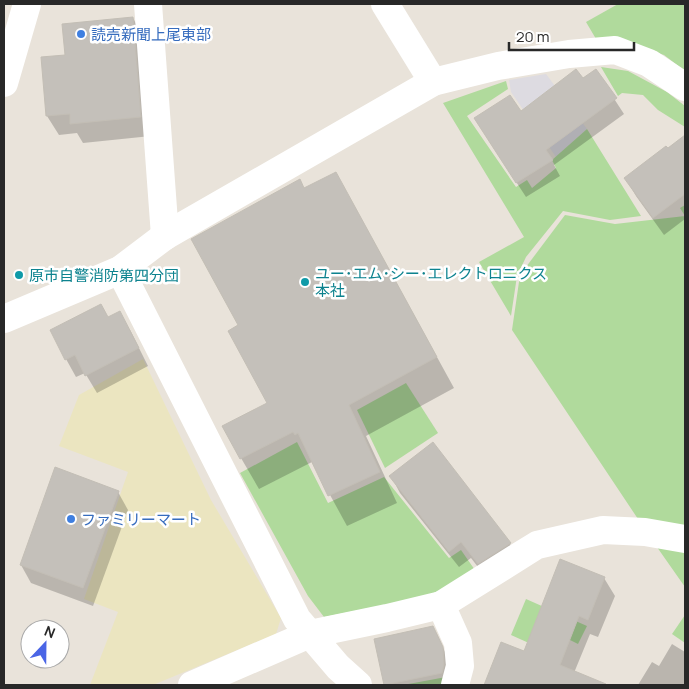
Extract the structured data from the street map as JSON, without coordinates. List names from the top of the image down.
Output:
{
  "places": [
    "読売新聞上尾東部",
    "原市自警消防第四分団",
    "ユー･エム･シー･エレクトロニクス 本社",
    "ファミリーマート"
  ],
  "scale_bar": "20 m",
  "north": "top"
}
